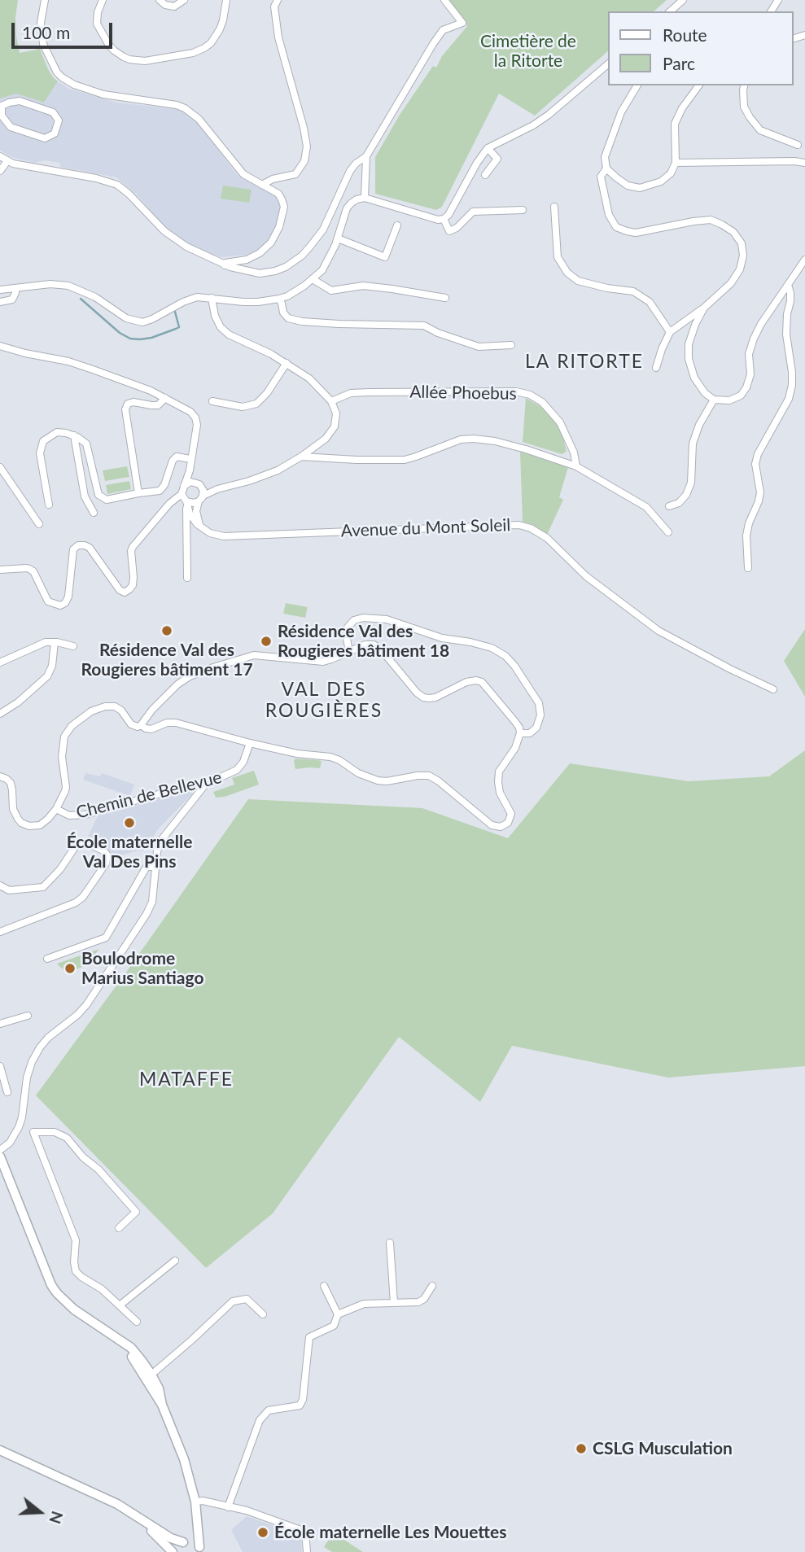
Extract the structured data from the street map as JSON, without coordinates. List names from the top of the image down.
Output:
{
  "streets": {
    "street": ["Allée Phoebus", "Avenue du Mont Soleil", "Chemin de Bellevue"]
  },
  "districts": ["LA RITORTE", "VAL DES ROUGIÈRES", "MATAFFE"],
  "parks": ["Cimetière de la Ritorte"],
  "places": [
    "Résidence Val des Rougieres bâtiment 17",
    "Résidence Val des Rougieres bâtiment 18",
    "École maternelle Val Des Pins",
    "Boulodrome Marius Santiago",
    "CSLG Musculation",
    "École maternelle Les Mouettes"
  ],
  "legend": ["Route", "Parc"],
  "scale_bar": "100 m",
  "north": "right"
}
